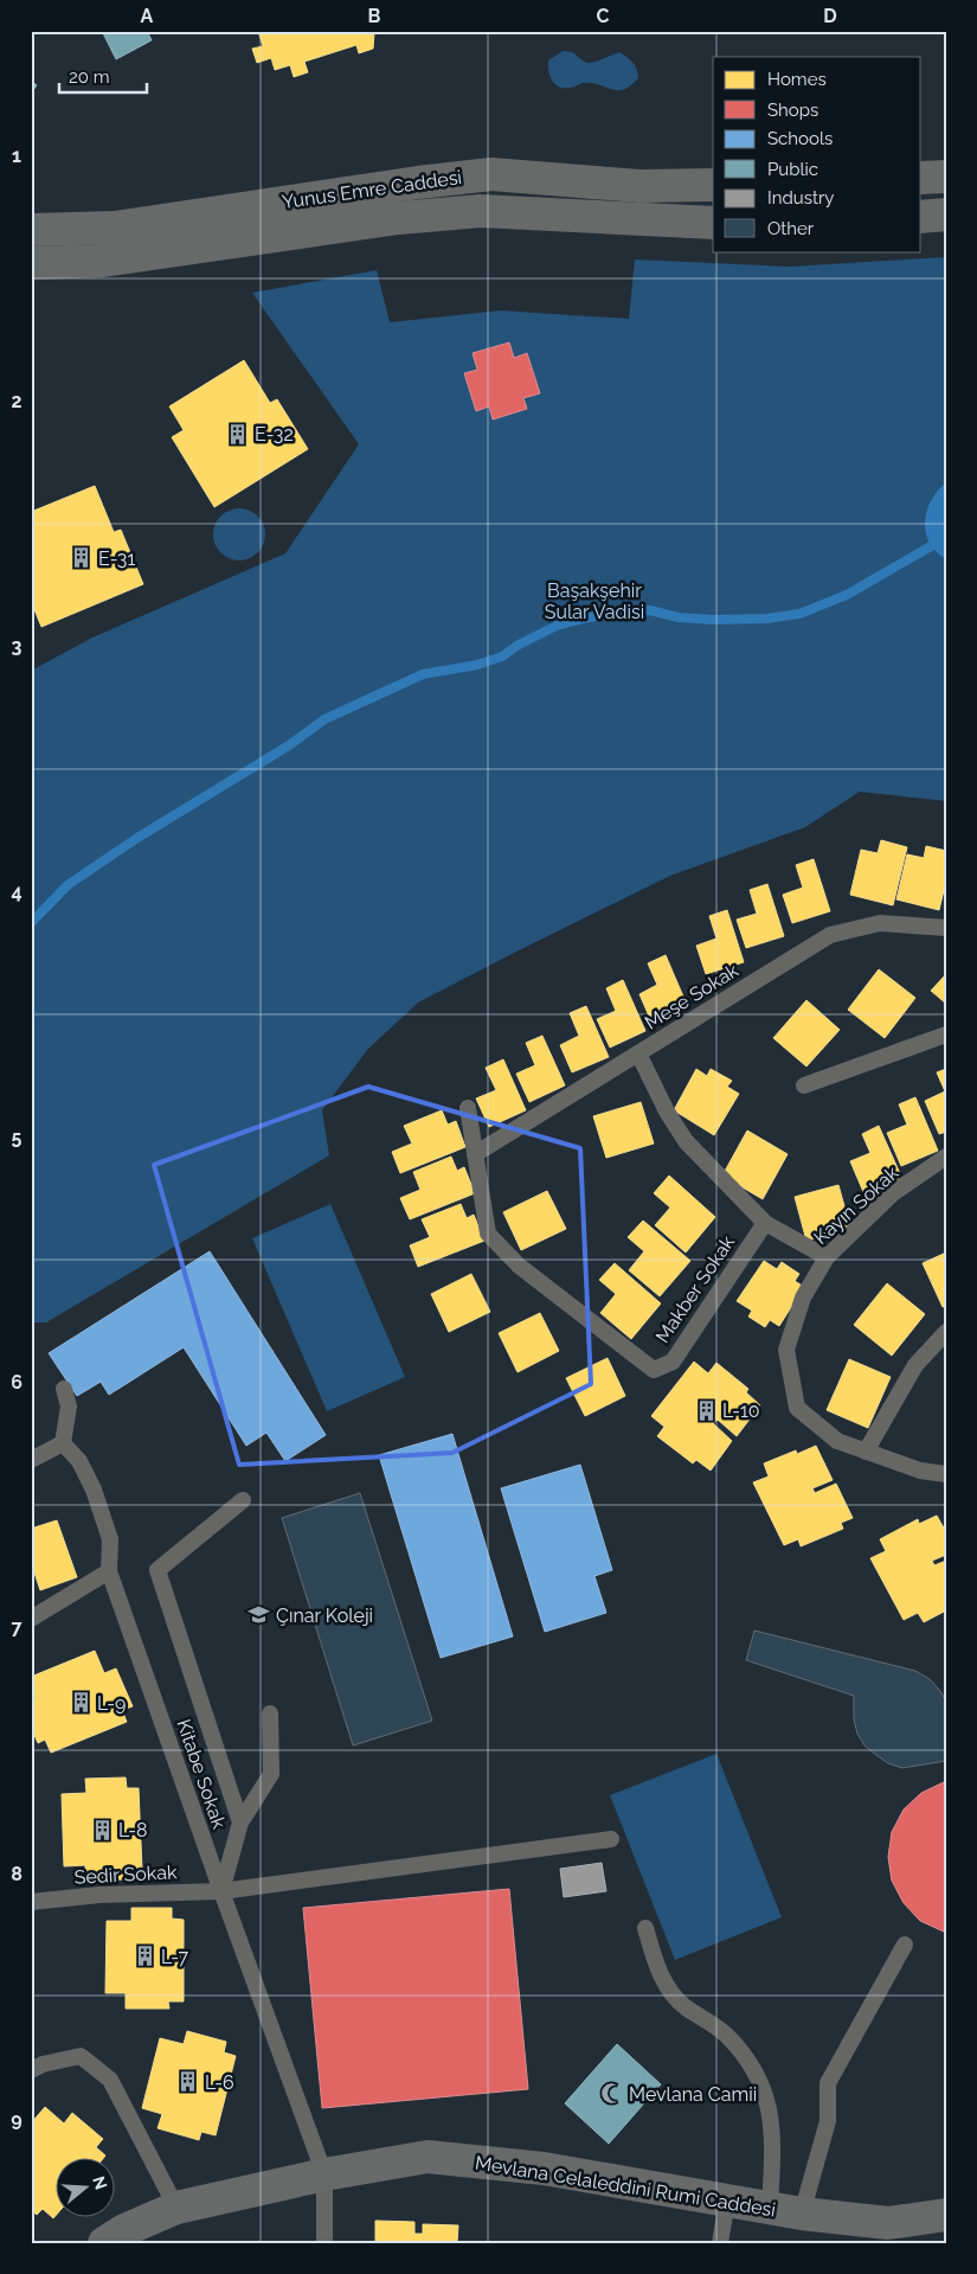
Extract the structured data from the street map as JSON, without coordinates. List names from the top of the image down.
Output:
{
  "streets": {
    "street": ["Yunus Emre Caddesi", "Mevlana Celaleddini Rumi Caddesi"],
    "lane": [
      "Meşe Sokak",
      "Kayın Sokak",
      "Makber Sokak",
      "Kitabe Sokak",
      "Sedir Sokak"
    ]
  },
  "crossings": [
    ["Meşe Sokak", "Makber Sokak"],
    ["Kitabe Sokak", "Sedir Sokak"],
    ["Kitabe Sokak", "Mevlana Celaleddini Rumi Caddesi"]
  ],
  "parks": ["Başakşehir Sular Vadisi"],
  "places": {
    "building": [
      "E-32",
      "E-31",
      "L-10",
      "L-9",
      "L-8",
      "L-7",
      "L-6"
    ],
    "school or university": ["Çınar Koleji"],
    "mosque": ["Mevlana Camii"]
  },
  "legend": [
    "Homes",
    "Shops",
    "Schools",
    "Public",
    "Industry",
    "Other"
  ],
  "scale_bar": "20 m",
  "north": "right",
  "grid": {
    "columns": [
      "A",
      "B",
      "C",
      "D"
    ],
    "rows": [
      "1",
      "2",
      "3",
      "4",
      "5",
      "6",
      "7",
      "8",
      "9"
    ]
  }
}
